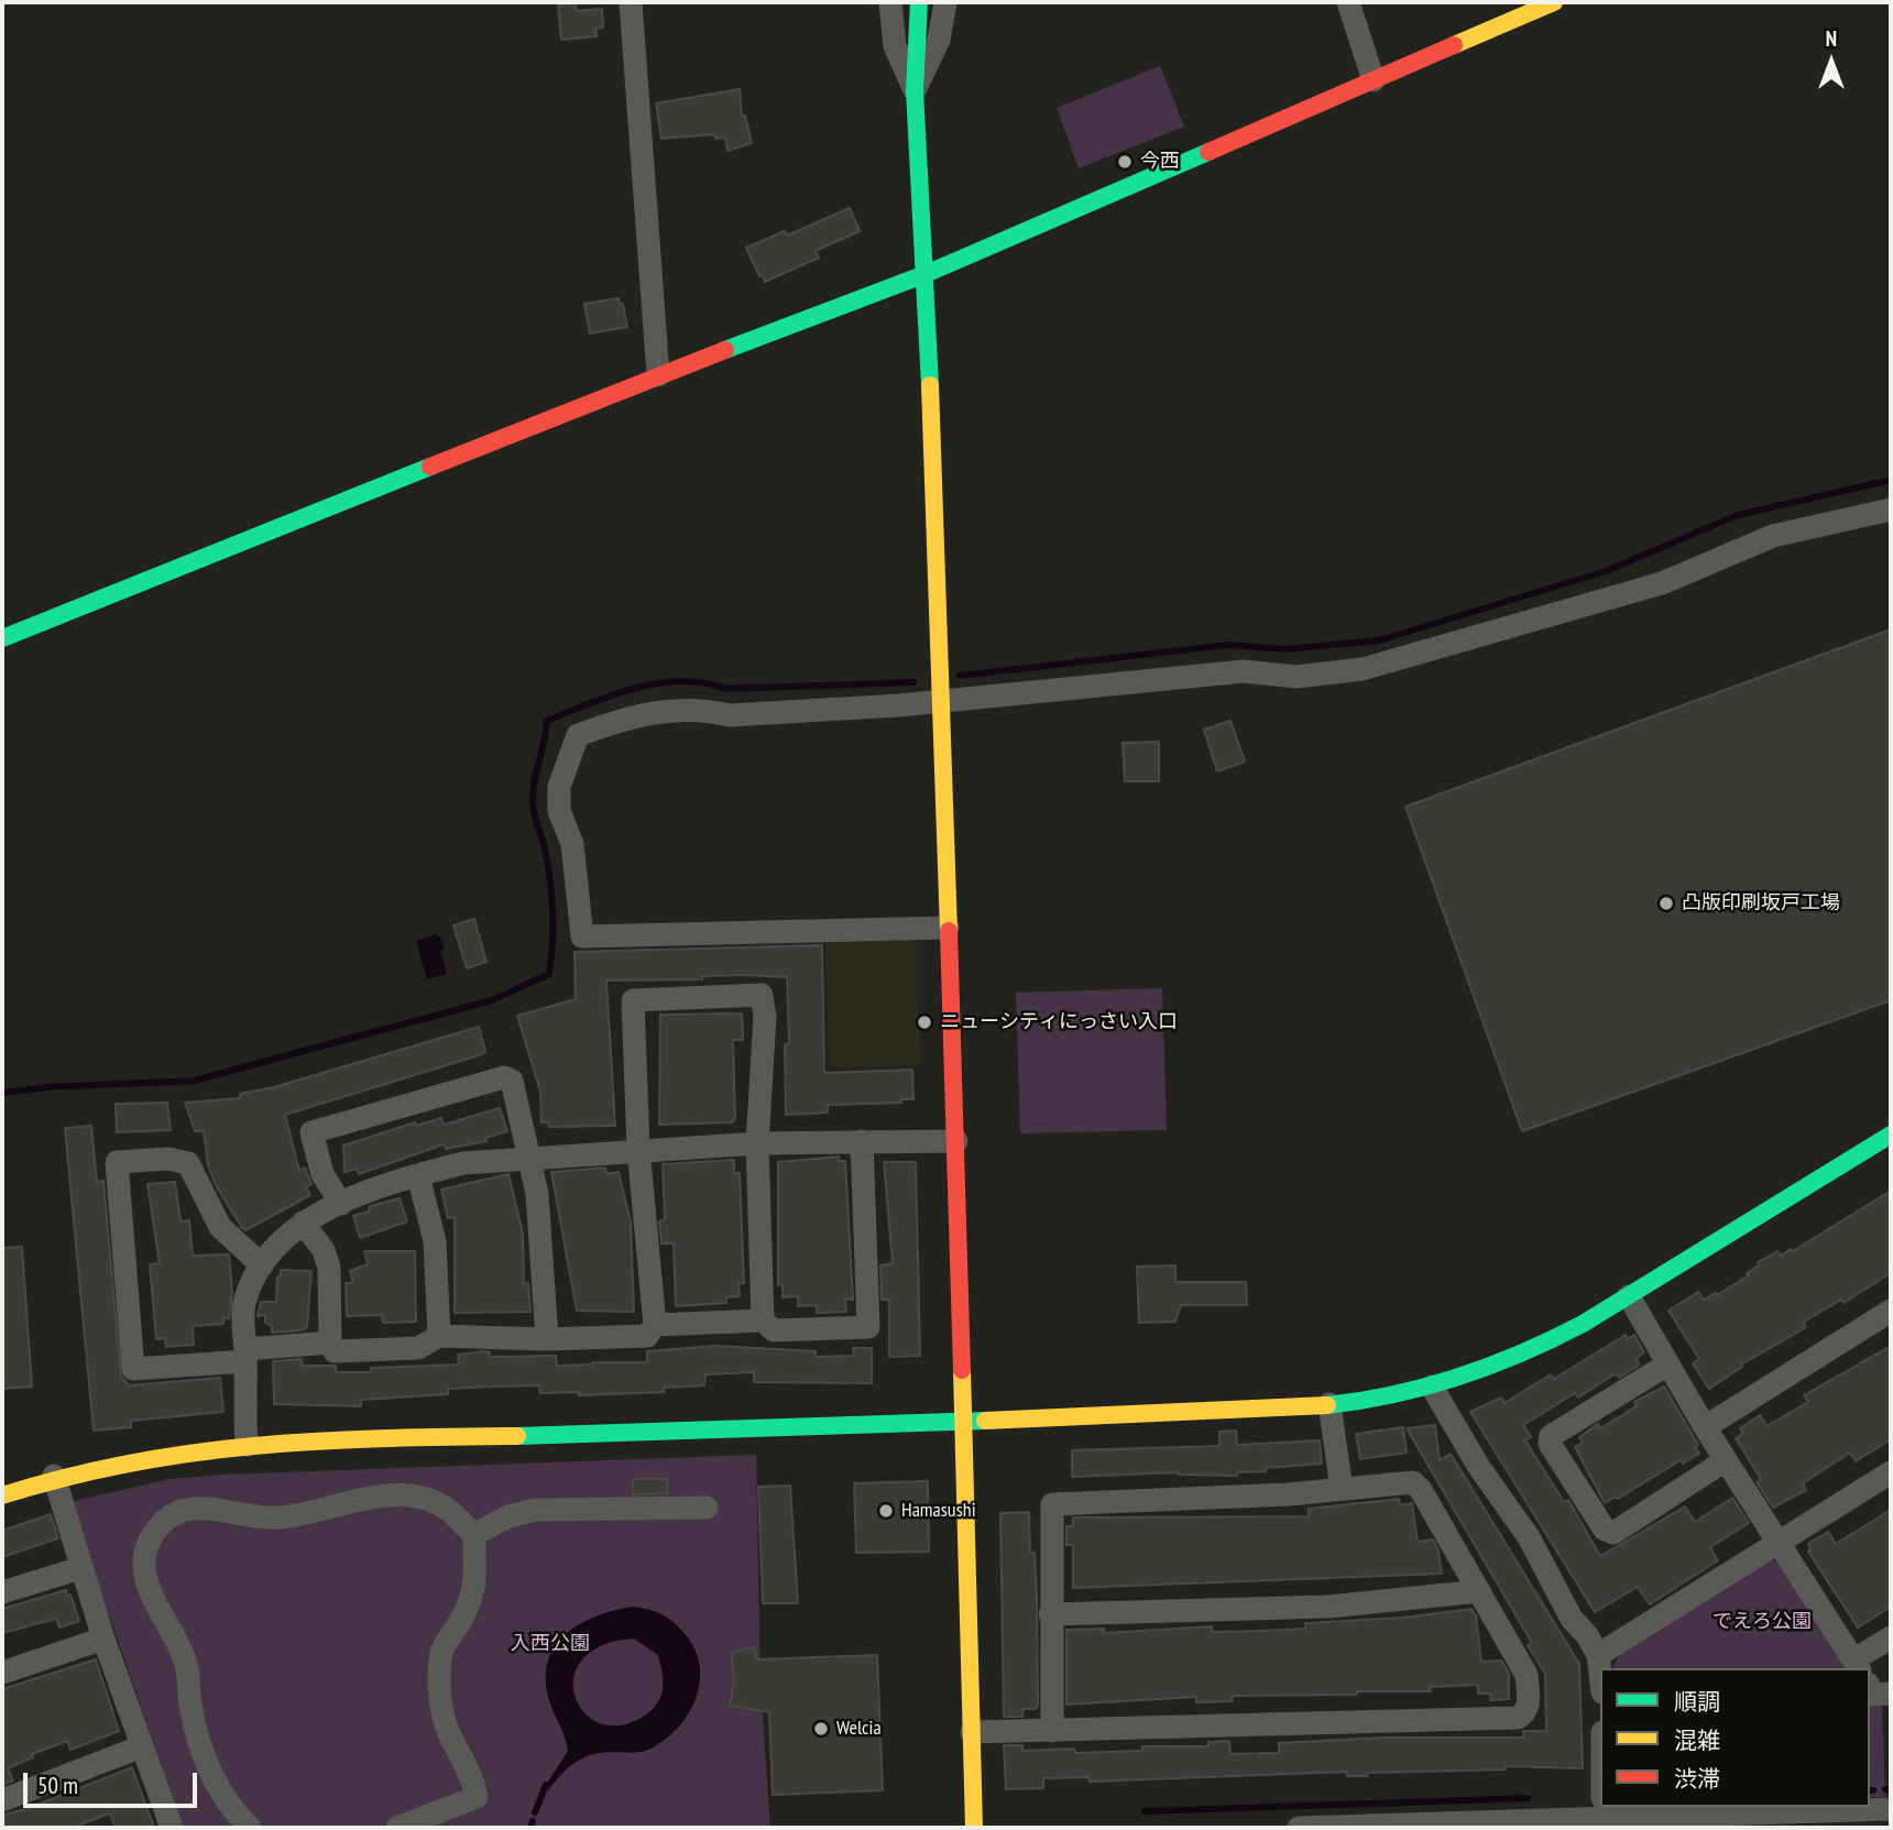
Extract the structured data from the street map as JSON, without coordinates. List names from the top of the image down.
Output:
{
  "parks": ["でえろ公園", "入西公園"],
  "places": [
    "今西",
    "凸版印刷坂戸工場",
    "ニューシティにっさい入口",
    "Hamasushi",
    "Welcia"
  ],
  "legend": ["順調", "混雑", "渋滞"],
  "scale_bar": "50 m",
  "north": "top"
}
